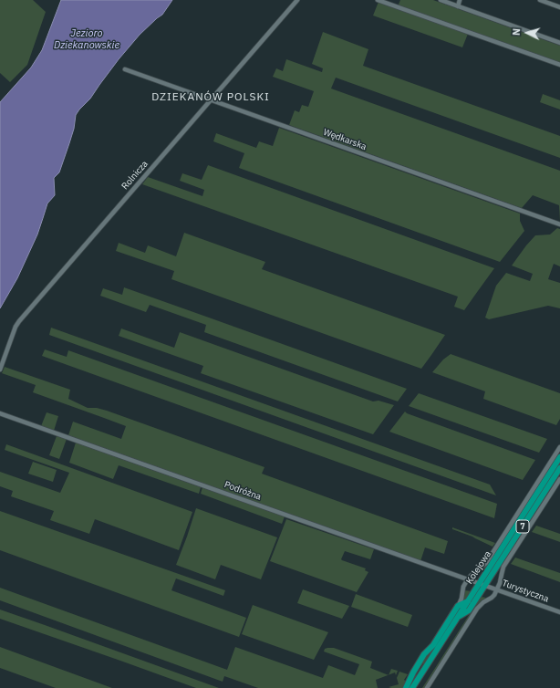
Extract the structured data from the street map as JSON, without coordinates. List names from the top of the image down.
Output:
{
  "streets": {
    "highway": ["7", "Kolejowa"],
    "street": [
      "Wędkarska",
      "Rolnicza",
      "Podróżna",
      "Turystyczna"
    ]
  },
  "crossings": [
    ["Wędkarska", "Rolnicza"],
    ["Podróżna", "Kolejowa"],
    ["Podróżna", "Turystyczna"],
    ["Kolejowa", "Turystyczna"]
  ],
  "districts": ["DZIEKANÓW POLSKI"],
  "water": ["Jezioro Dziekanowskie"],
  "north": "left"
}
